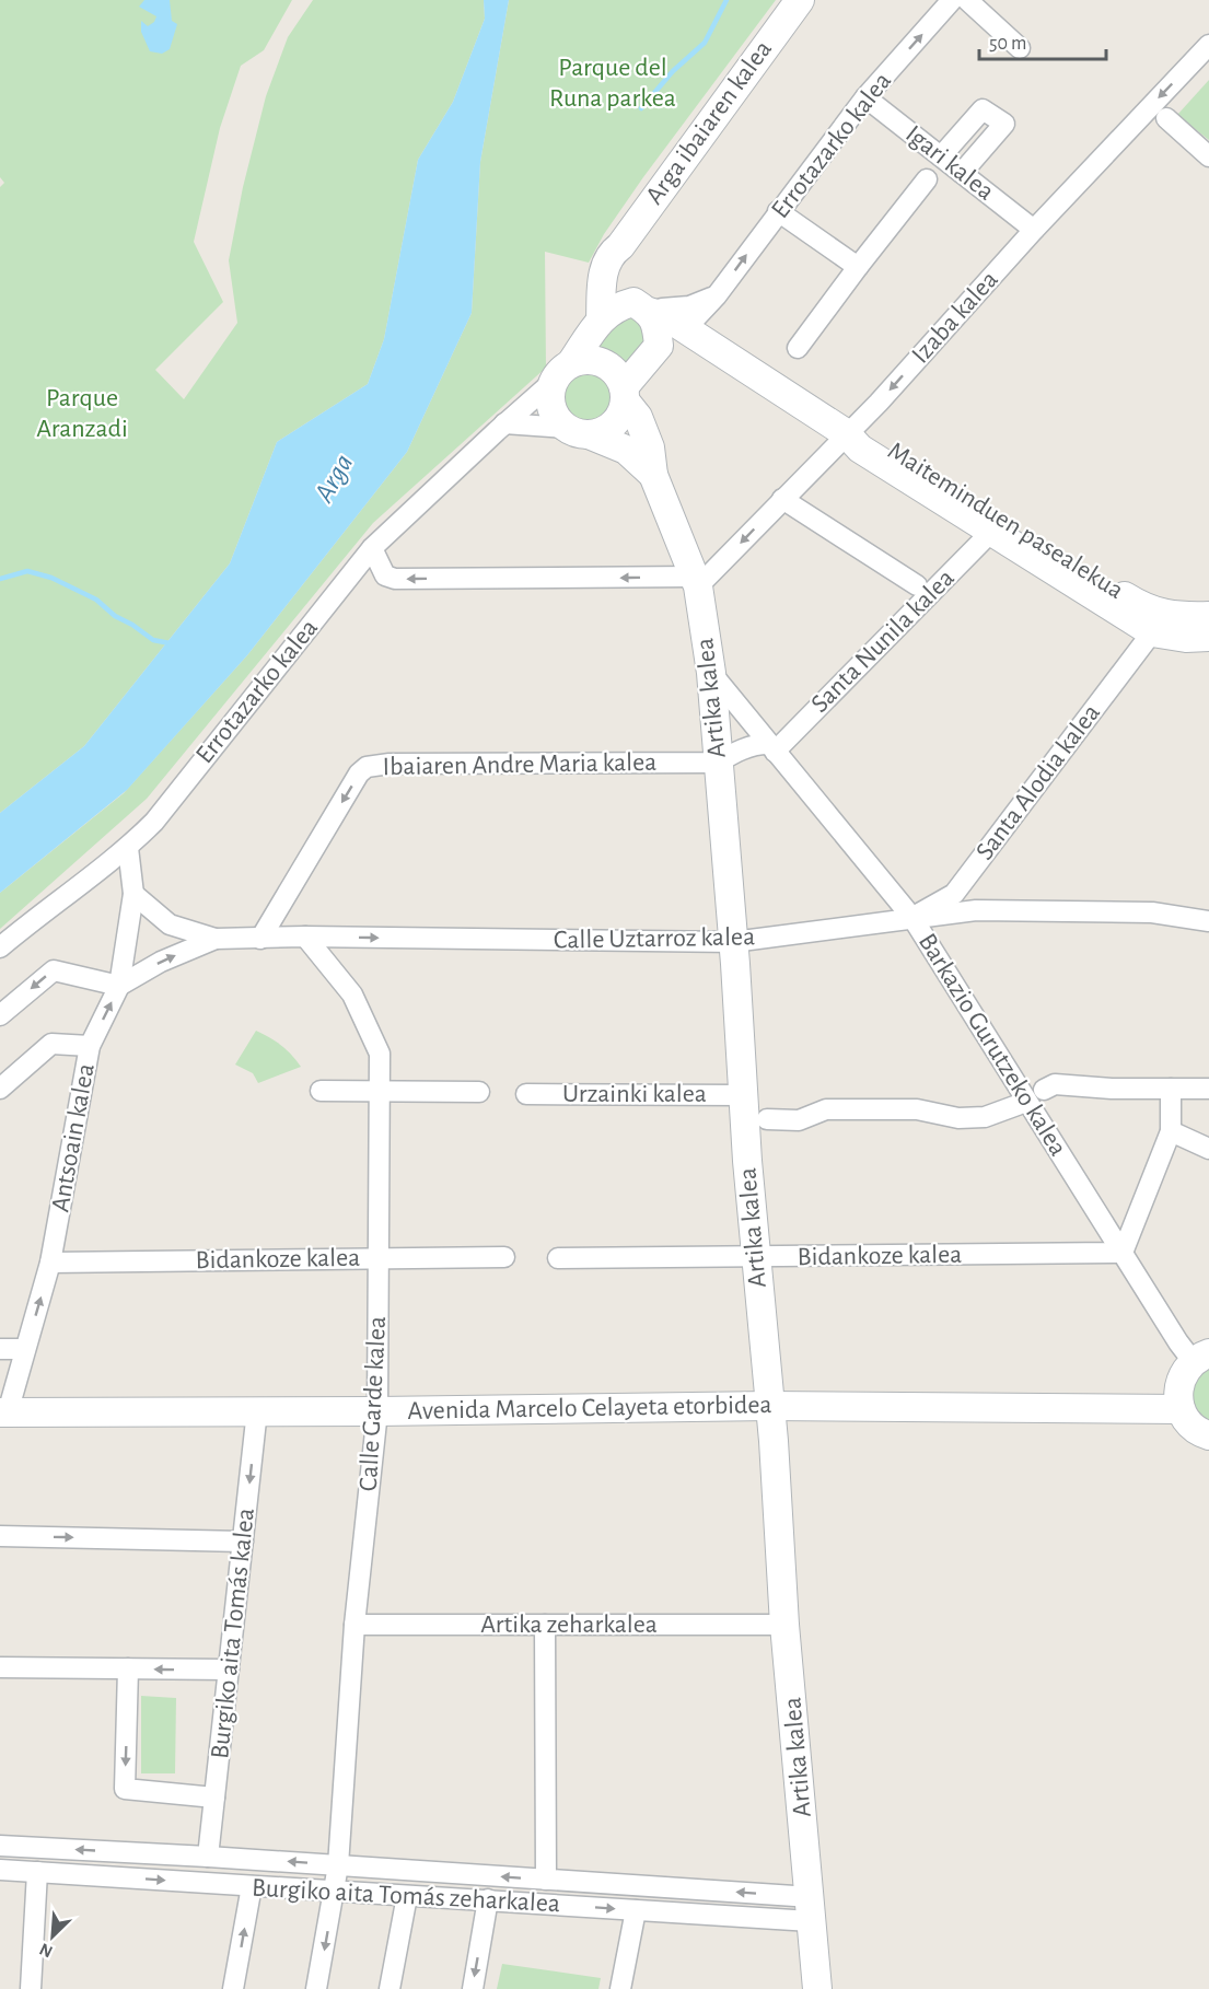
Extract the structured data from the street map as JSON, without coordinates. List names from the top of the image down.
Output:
{
  "streets": {
    "street": [
      "Arga ibaiaren kalea",
      "Errotazarko kalea",
      "Igari kalea",
      "Izaba kalea",
      "Maiteminduen pasealekua",
      "Santa Nunila kalea",
      "Artika kalea",
      "Ibaiaren Andre Maria kalea",
      "Santa Alodia kalea",
      "Calle Uztarroz kalea",
      "Barkazio Gurutzeko kalea",
      "Urzainki kalea",
      "Antsoain kalea",
      "Bidankoze kalea",
      "Calle Garde kalea",
      "Avenida Marcelo Celayeta etorbidea",
      "Artika zeharkalea",
      "Burgiko aita Tomás kalea",
      "Burgiko aita Tomás zeharkalea"
    ]
  },
  "crossings": [
    ["Arga ibaiaren kalea", "Errotazarko kalea"],
    ["Errotazarko kalea", "Igari kalea"],
    ["Errotazarko kalea", "Maiteminduen pasealekua"],
    ["Errotazarko kalea", "Artika kalea"],
    ["Errotazarko kalea", "Antsoain kalea"],
    ["Igari kalea", "Izaba kalea"],
    ["Izaba kalea", "Maiteminduen pasealekua"],
    ["Izaba kalea", "Artika kalea"],
    ["Maiteminduen pasealekua", "Santa Nunila kalea"],
    ["Maiteminduen pasealekua", "Santa Alodia kalea"],
    ["Santa Nunila kalea", "Barkazio Gurutzeko kalea"],
    ["Artika kalea", "Ibaiaren Andre Maria kalea"],
    ["Artika kalea", "Calle Uztarroz kalea"],
    ["Artika kalea", "Barkazio Gurutzeko kalea"],
    ["Artika kalea", "Urzainki kalea"],
    ["Artika kalea", "Bidankoze kalea"],
    ["Artika kalea", "Avenida Marcelo Celayeta etorbidea"],
    ["Artika kalea", "Artika zeharkalea"],
    ["Artika kalea", "Burgiko aita Tomás zeharkalea"],
    ["Ibaiaren Andre Maria kalea", "Calle Uztarroz kalea"],
    ["Santa Alodia kalea", "Calle Uztarroz kalea"],
    ["Santa Alodia kalea", "Barkazio Gurutzeko kalea"],
    ["Calle Uztarroz kalea", "Barkazio Gurutzeko kalea"],
    ["Calle Uztarroz kalea", "Antsoain kalea"],
    ["Calle Uztarroz kalea", "Calle Garde kalea"],
    ["Barkazio Gurutzeko kalea", "Bidankoze kalea"],
    ["Antsoain kalea", "Bidankoze kalea"],
    ["Antsoain kalea", "Avenida Marcelo Celayeta etorbidea"],
    ["Bidankoze kalea", "Calle Garde kalea"],
    ["Calle Garde kalea", "Avenida Marcelo Celayeta etorbidea"],
    ["Calle Garde kalea", "Artika zeharkalea"],
    ["Calle Garde kalea", "Burgiko aita Tomás zeharkalea"],
    ["Avenida Marcelo Celayeta etorbidea", "Burgiko aita Tomás kalea"],
    ["Burgiko aita Tomás kalea", "Burgiko aita Tomás zeharkalea"]
  ],
  "one_way": ["Ibaiaren Andre Maria kalea", "Calle Uztarroz kalea"],
  "water": ["Arga"],
  "parks": ["Parque del Runa parkea", "Parque Aranzadi"],
  "scale_bar": "50 m",
  "north": "bottom left"
}
